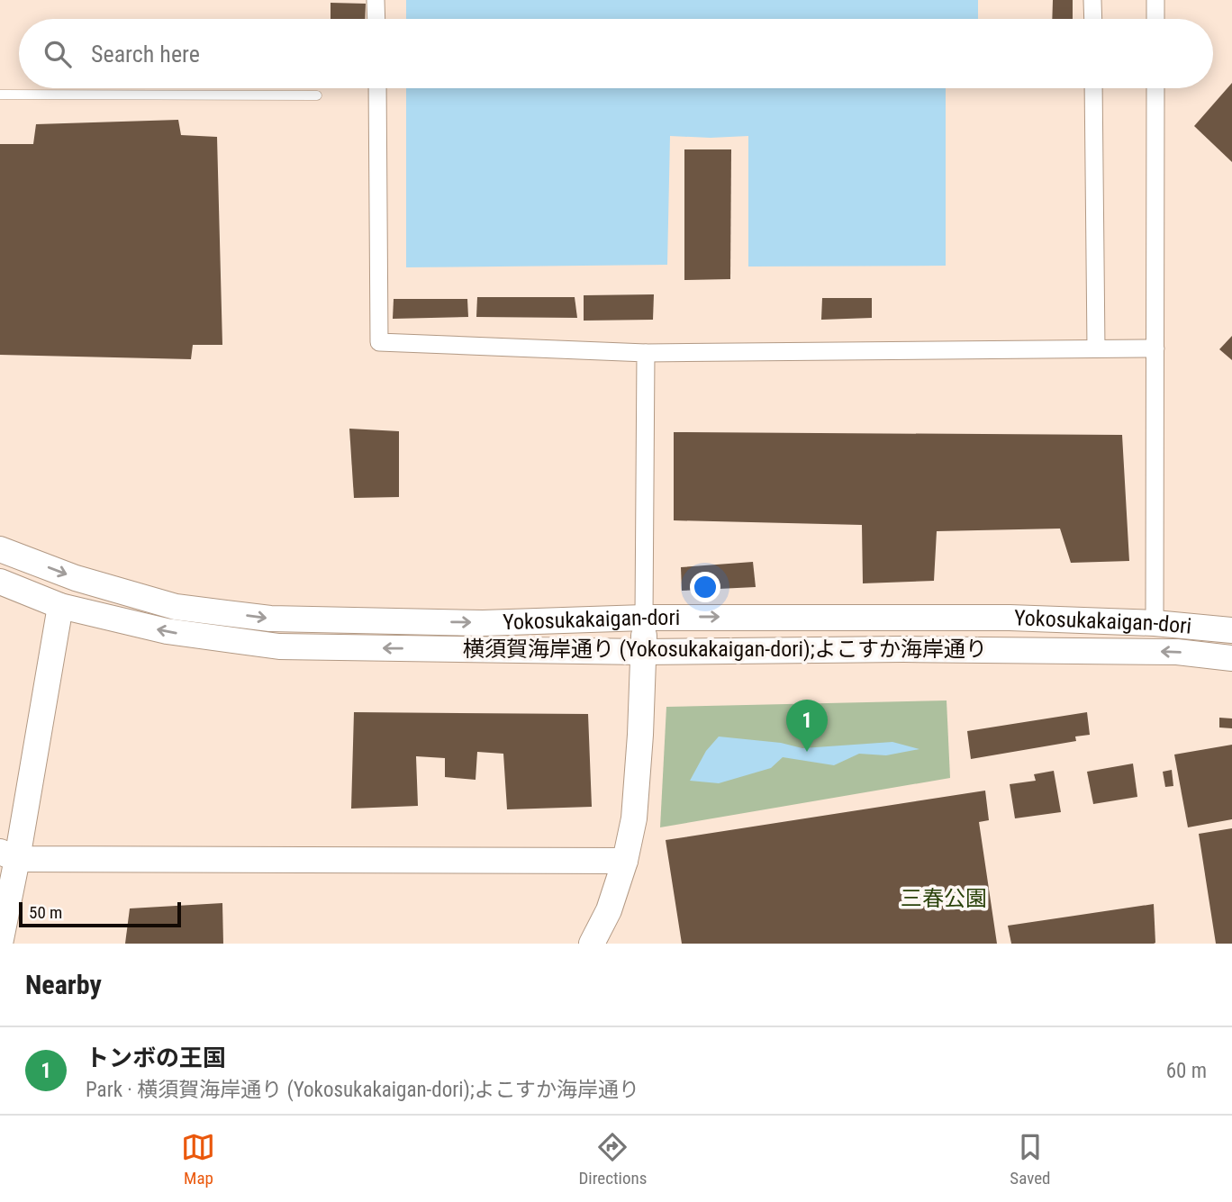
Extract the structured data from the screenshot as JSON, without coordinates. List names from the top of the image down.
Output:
{
  "streets": {
    "street": ["Yokosukakaigan-dori", "横須賀海岸通り (Yokosukakaigan-dori);よこすか海岸通り"]
  },
  "one_way": ["Yokosukakaigan-dori"],
  "parks": ["三春公園"],
  "scale_bar": "50 m",
  "page": {
    "search": "Search here",
    "pins": "1",
    "scale": "50 m",
    "heading": "Nearby",
    "list": [
      {
        "mark": "1",
        "name": "トンボの王国",
        "note": "Park · 横須賀海岸通り (Yokosukakaigan-dori);よこすか海岸通り",
        "value": "60 m"
      }
    ],
    "nav": ["Map", "Directions", "Saved"]
  }
}
